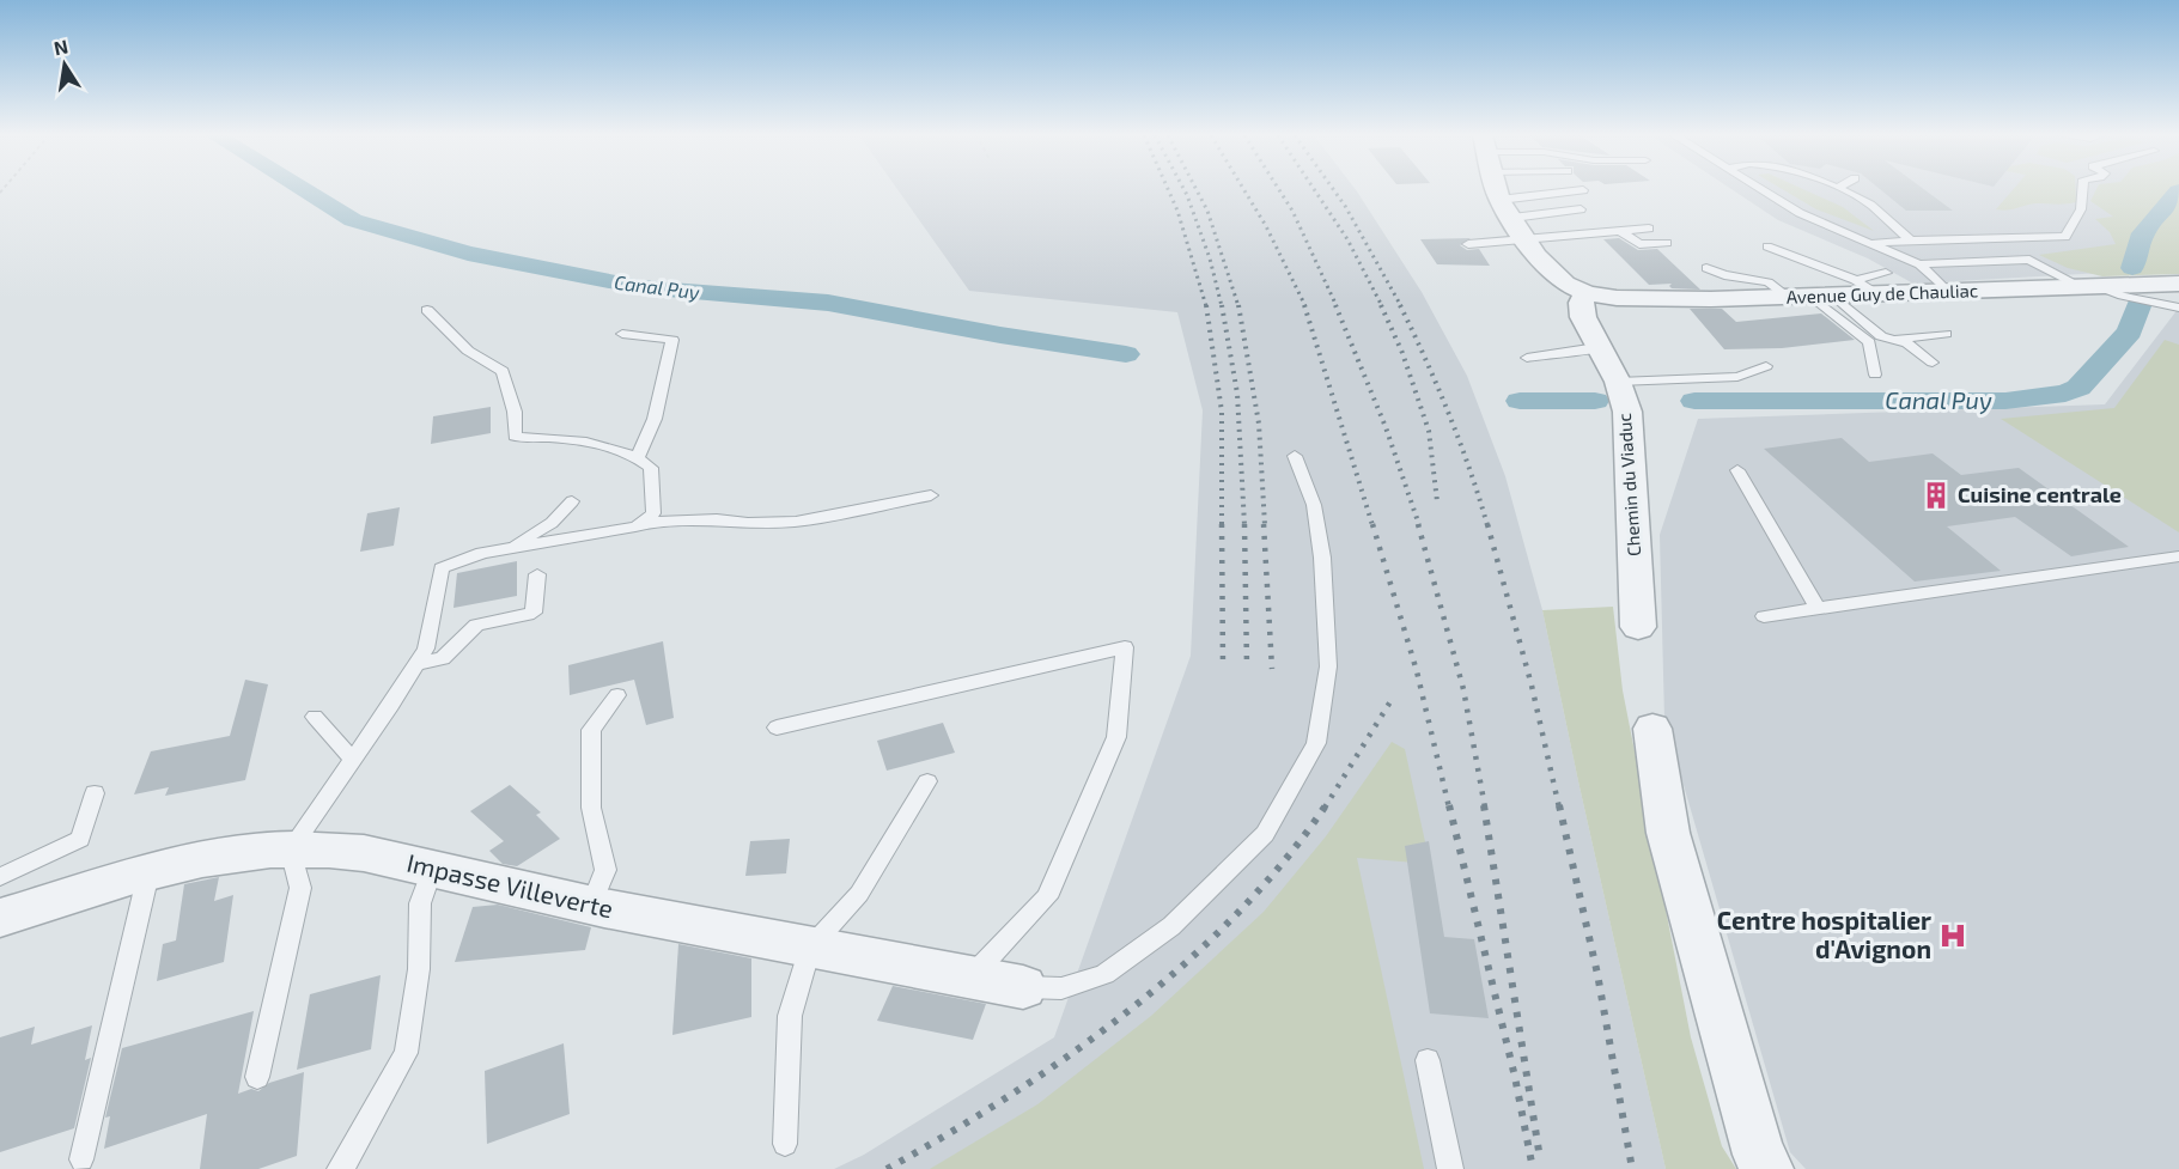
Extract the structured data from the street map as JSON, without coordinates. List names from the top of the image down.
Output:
{
  "streets": {
    "street": ["Avenue Guy de Chauliac", "Chemin du Viaduc", "Impasse Villeverte"]
  },
  "crossings": [
    ["Avenue Guy de Chauliac", "Chemin du Viaduc"]
  ],
  "water": ["Canal Puy"],
  "places": {
    "building": ["Cuisine centrale"],
    "hospital": ["Centre hospitalier d'Avignon"]
  },
  "north": "top"
}
